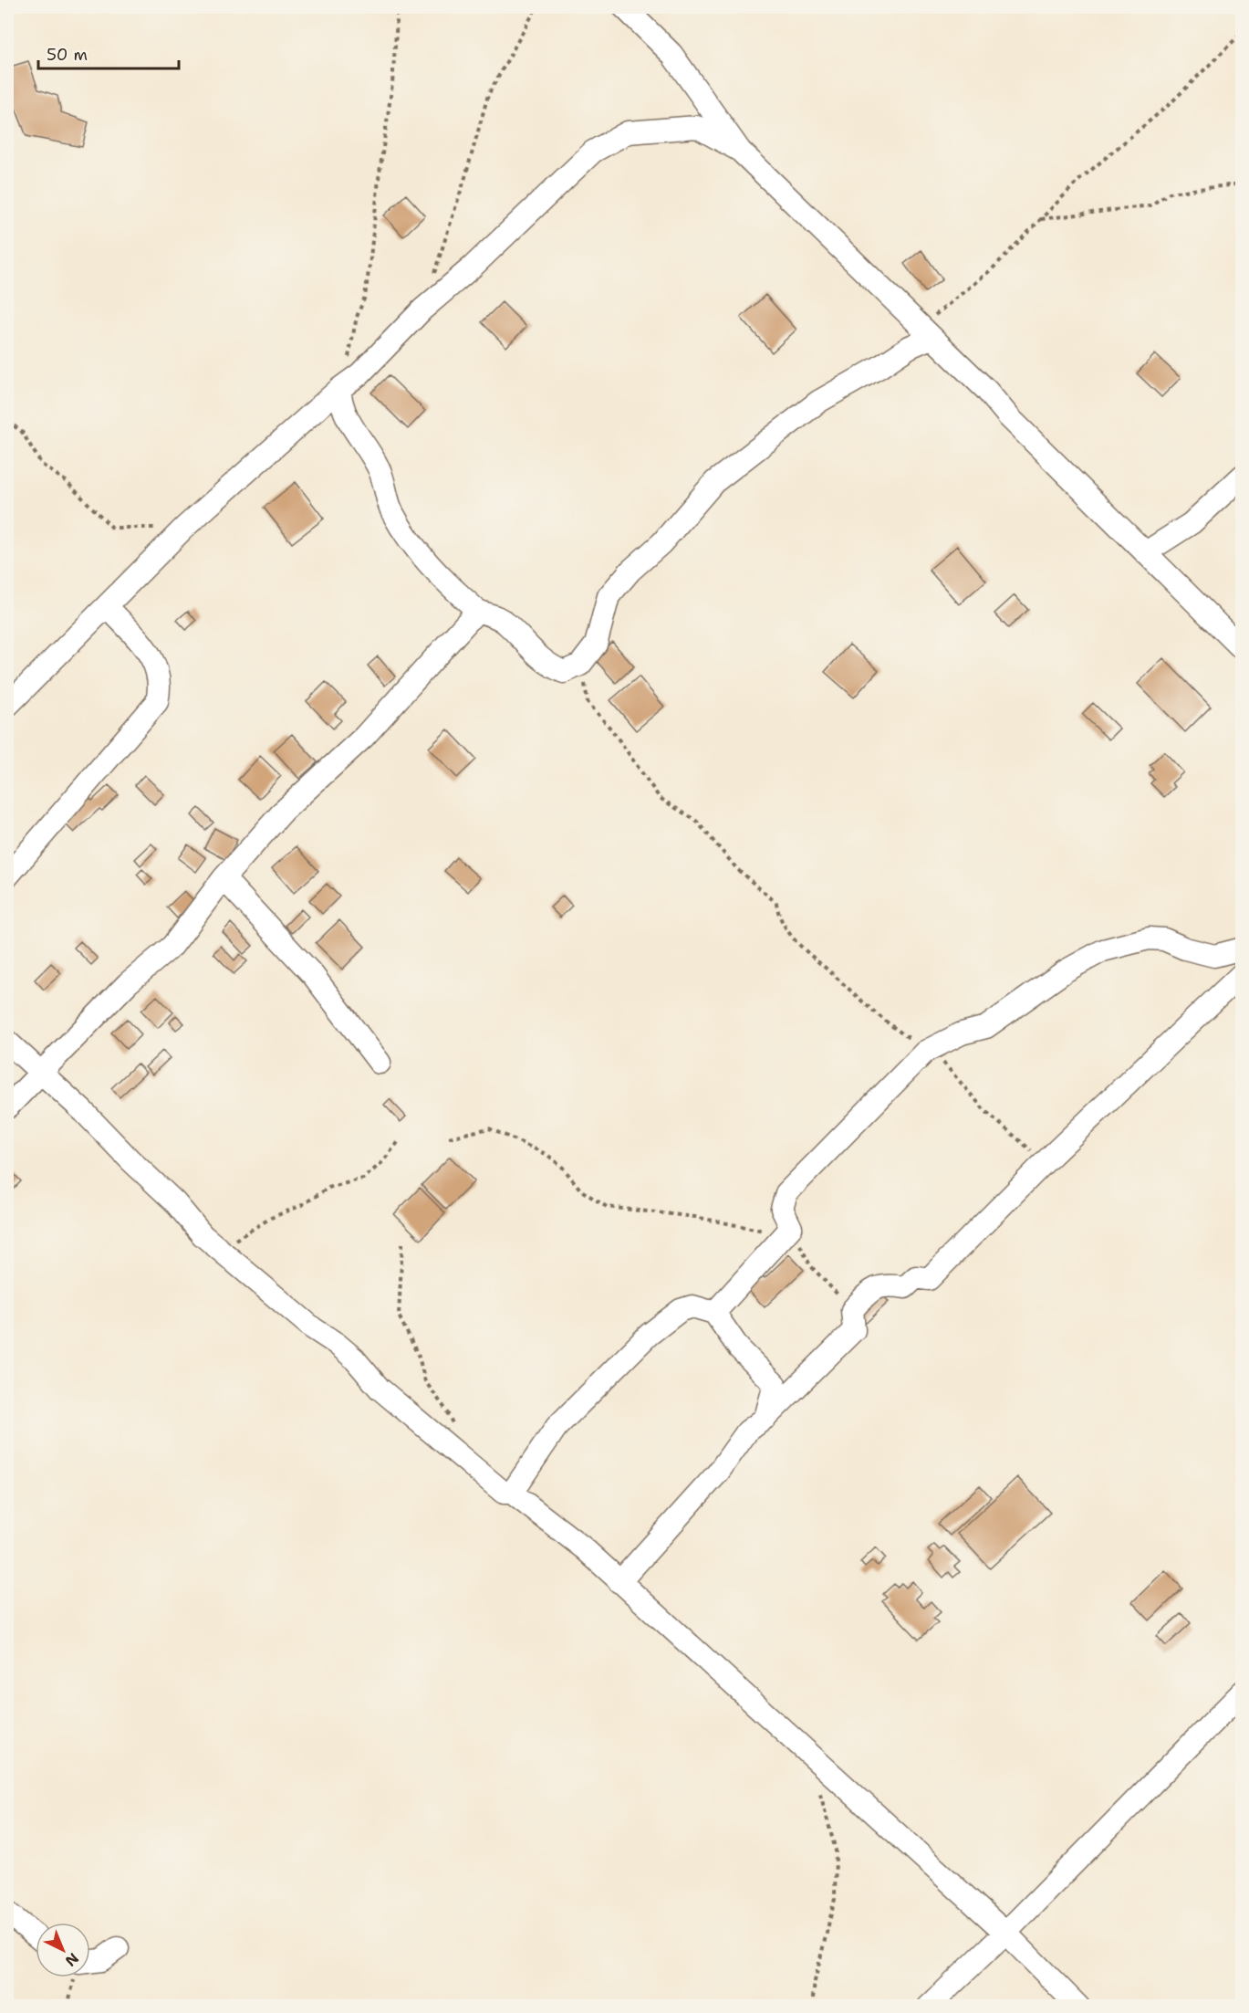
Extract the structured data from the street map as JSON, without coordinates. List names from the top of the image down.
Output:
{
  "scale_bar": "50 m",
  "north": "bottom right"
}
